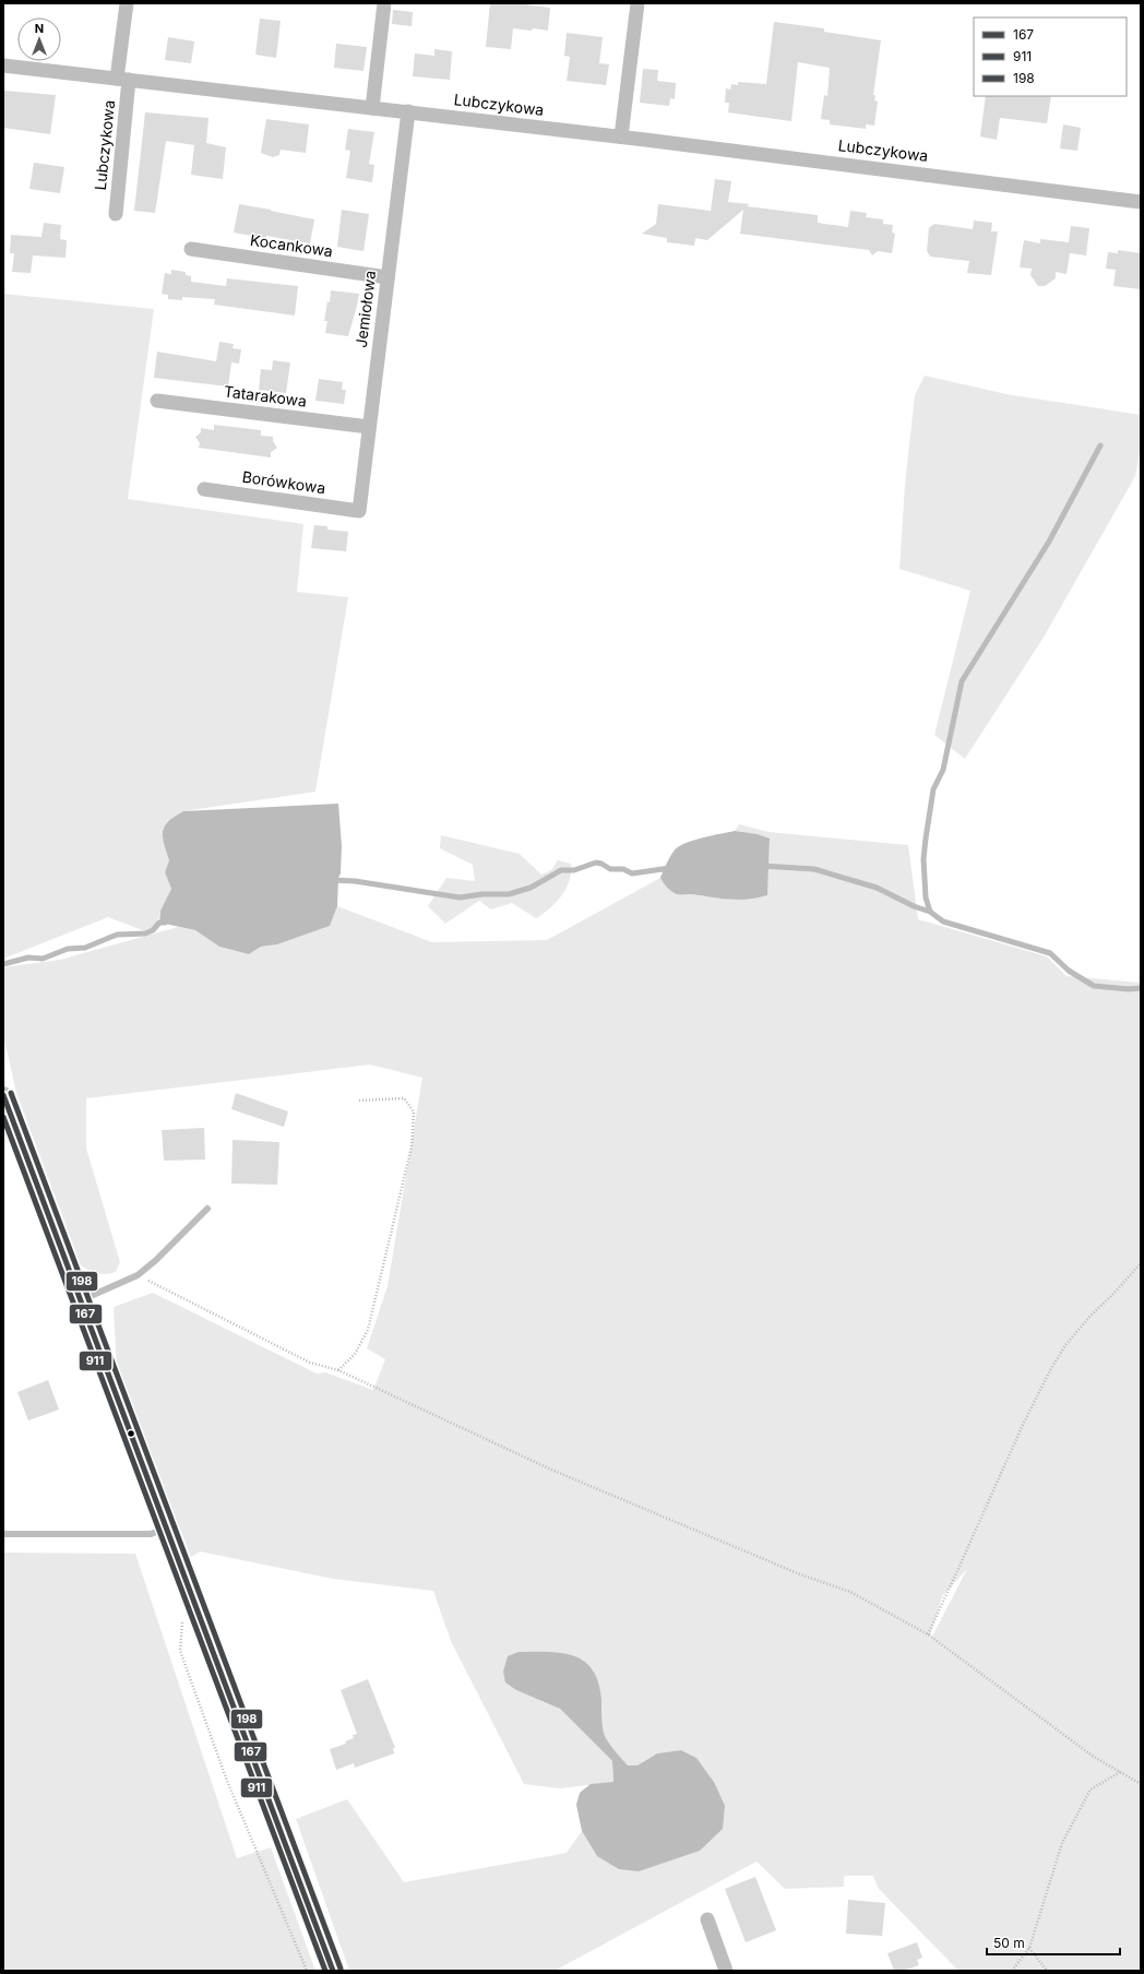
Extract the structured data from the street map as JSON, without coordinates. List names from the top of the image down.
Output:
{
  "streets": {
    "street": [
      "Lubczykowa",
      "Kocankowa",
      "Jemiołowa",
      "Tatarakowa",
      "Borówkowa"
    ]
  },
  "crossings": [
    ["Lubczykowa", "Jemiołowa"],
    ["Kocankowa", "Jemiołowa"],
    ["Jemiołowa", "Tatarakowa"],
    ["Jemiołowa", "Borówkowa"]
  ],
  "lines": ["transit line 198", "transit line 167", "transit line 911"],
  "legend": ["167", "911", "198"],
  "scale_bar": "50 m",
  "north": "top"
}
